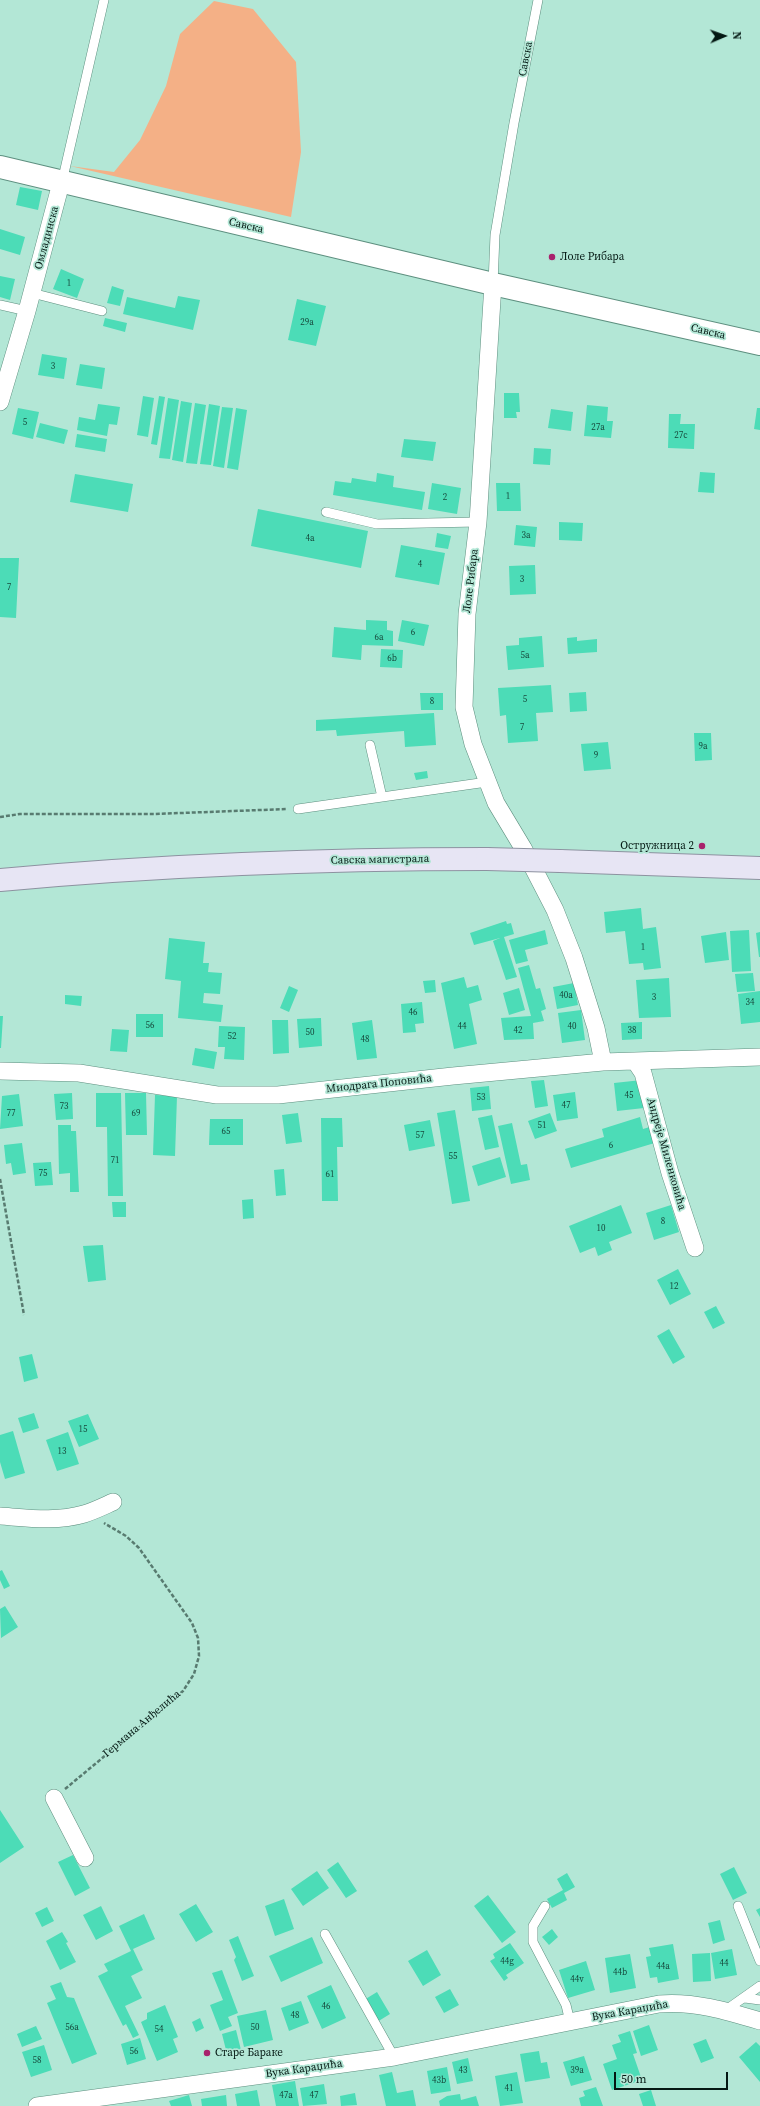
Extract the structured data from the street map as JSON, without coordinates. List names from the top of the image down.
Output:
{
  "streets": {
    "main road": ["Савска магистрала"],
    "street": [
      "Савска",
      "Омладинска",
      "Лоле Рибара",
      "Миодрага Поповића",
      "Андреје Миленковића",
      "Вука Караџића"
    ],
    "path": ["Германа Анђелића"]
  },
  "crossings": [
    ["Савска", "Омладинска"],
    ["Савска", "Лоле Рибара"],
    ["Лоле Рибара", "Миодрага Поповића"],
    ["Миодрага Поповића", "Андреје Миленковића"]
  ],
  "places": ["Лоле Рибара", "Остружница 2", "Старе Бараке"],
  "house_numbers": [
    "1",
    "29a",
    "3",
    "5",
    "27a",
    "27c",
    "1",
    "2",
    "3a",
    "4a",
    "4",
    "3",
    "7",
    "6",
    "6a",
    "5a",
    "6b",
    "5",
    "8",
    "7",
    "9a",
    "9",
    "1",
    "40a",
    "3",
    "34",
    "46",
    "56",
    "44",
    "40",
    "42",
    "38",
    "50",
    "52",
    "48",
    "45",
    "53",
    "47",
    "73",
    "77",
    "69",
    "51",
    "65",
    "57",
    "6",
    "55",
    "71",
    "75",
    "61",
    "8",
    "10",
    "12",
    "15",
    "13",
    "44g",
    "44",
    "44a",
    "44b",
    "44v",
    "46",
    "48",
    "56a",
    "50",
    "54",
    "56",
    "58",
    "43",
    "39a",
    "43b",
    "41",
    "47a",
    "47"
  ],
  "scale_bar": "50 m",
  "north": "right"
}
